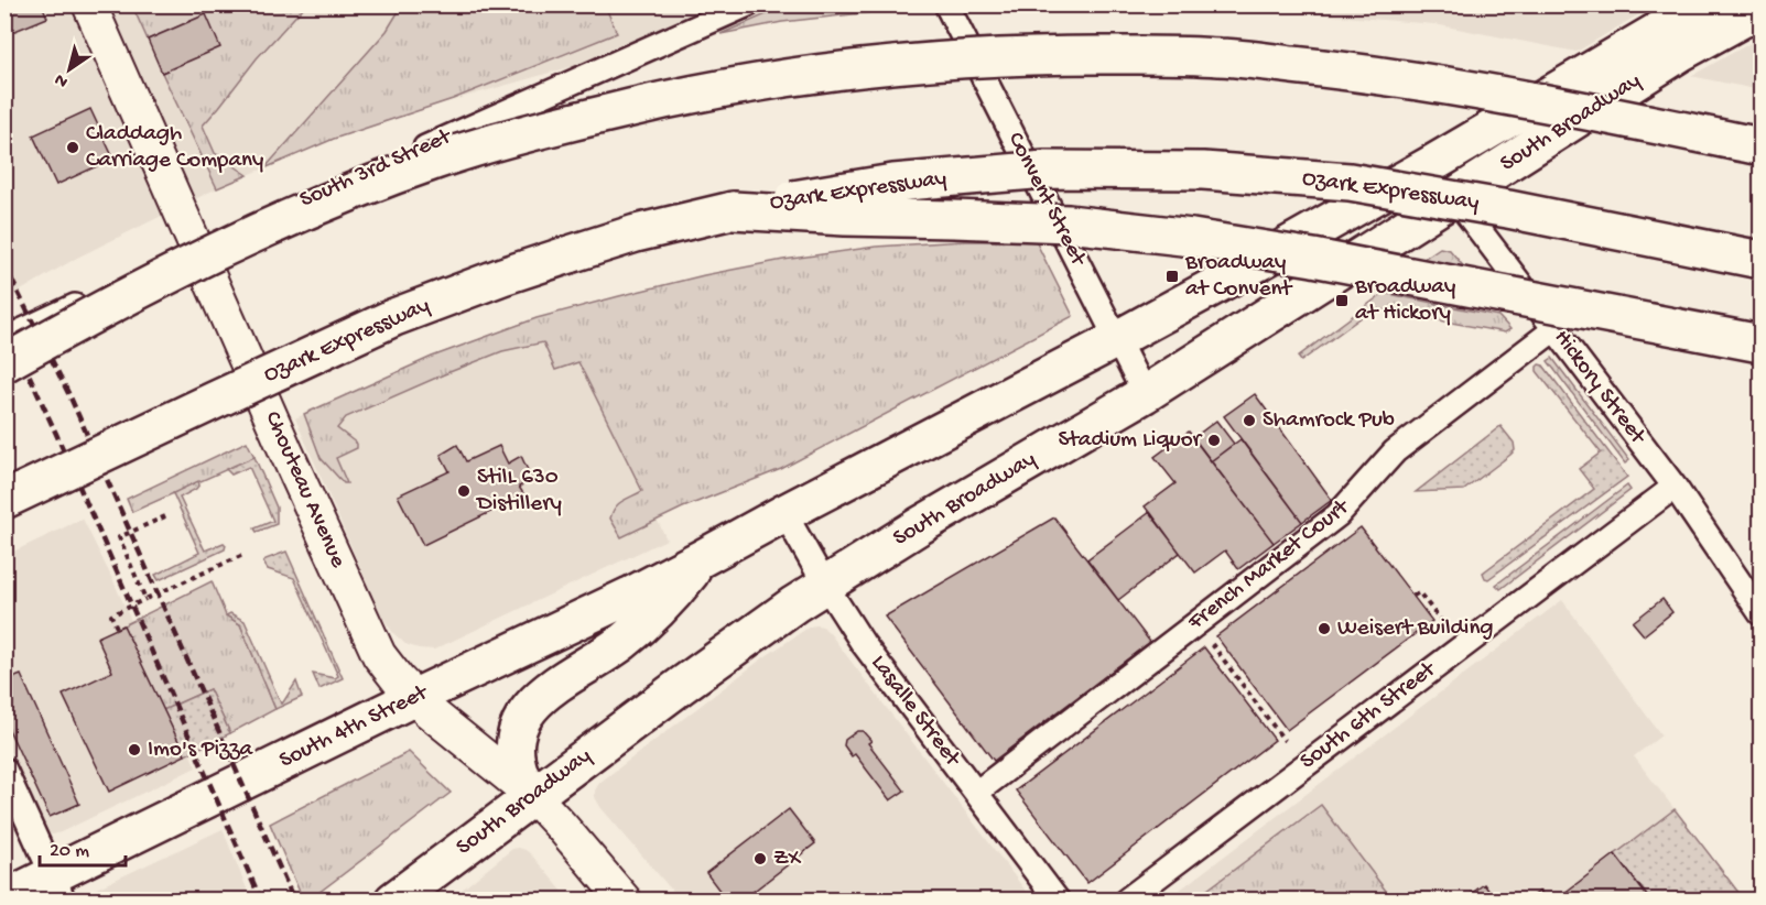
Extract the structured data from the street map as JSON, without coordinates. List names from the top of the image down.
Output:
{
  "streets": {
    "main road": ["South Broadway", "Ozark Expressway", "South 4th Street"],
    "street": [
      "South 3rd Street",
      "Convent Street",
      "Hickory Street",
      "Chouteau Avenue",
      "French Market Court",
      "Lasalle Street",
      "South 6th Street"
    ]
  },
  "crossings": [
    ["South Broadway", "Convent Street"],
    ["South Broadway", "Hickory Street"],
    ["South Broadway", "Chouteau Avenue"],
    ["South Broadway", "Lasalle Street"],
    ["South Broadway", "South 4th Street"],
    ["South 3rd Street", "Chouteau Avenue"],
    ["Hickory Street", "French Market Court"],
    ["Hickory Street", "South 6th Street"],
    ["Chouteau Avenue", "South 4th Street"],
    ["French Market Court", "Lasalle Street"]
  ],
  "places": {
    "other": [
      "Claddagh Carriage Company",
      "Shamrock Pub",
      "Stadium Liquor",
      "StilL 630 Distillery",
      "Weisert Building",
      "Imo's Pizza",
      "ZX"
    ],
    "transit": ["Broadway at Convent", "Broadway at Hickory"]
  },
  "scale_bar": "20 m",
  "north": "bottom left"
}
